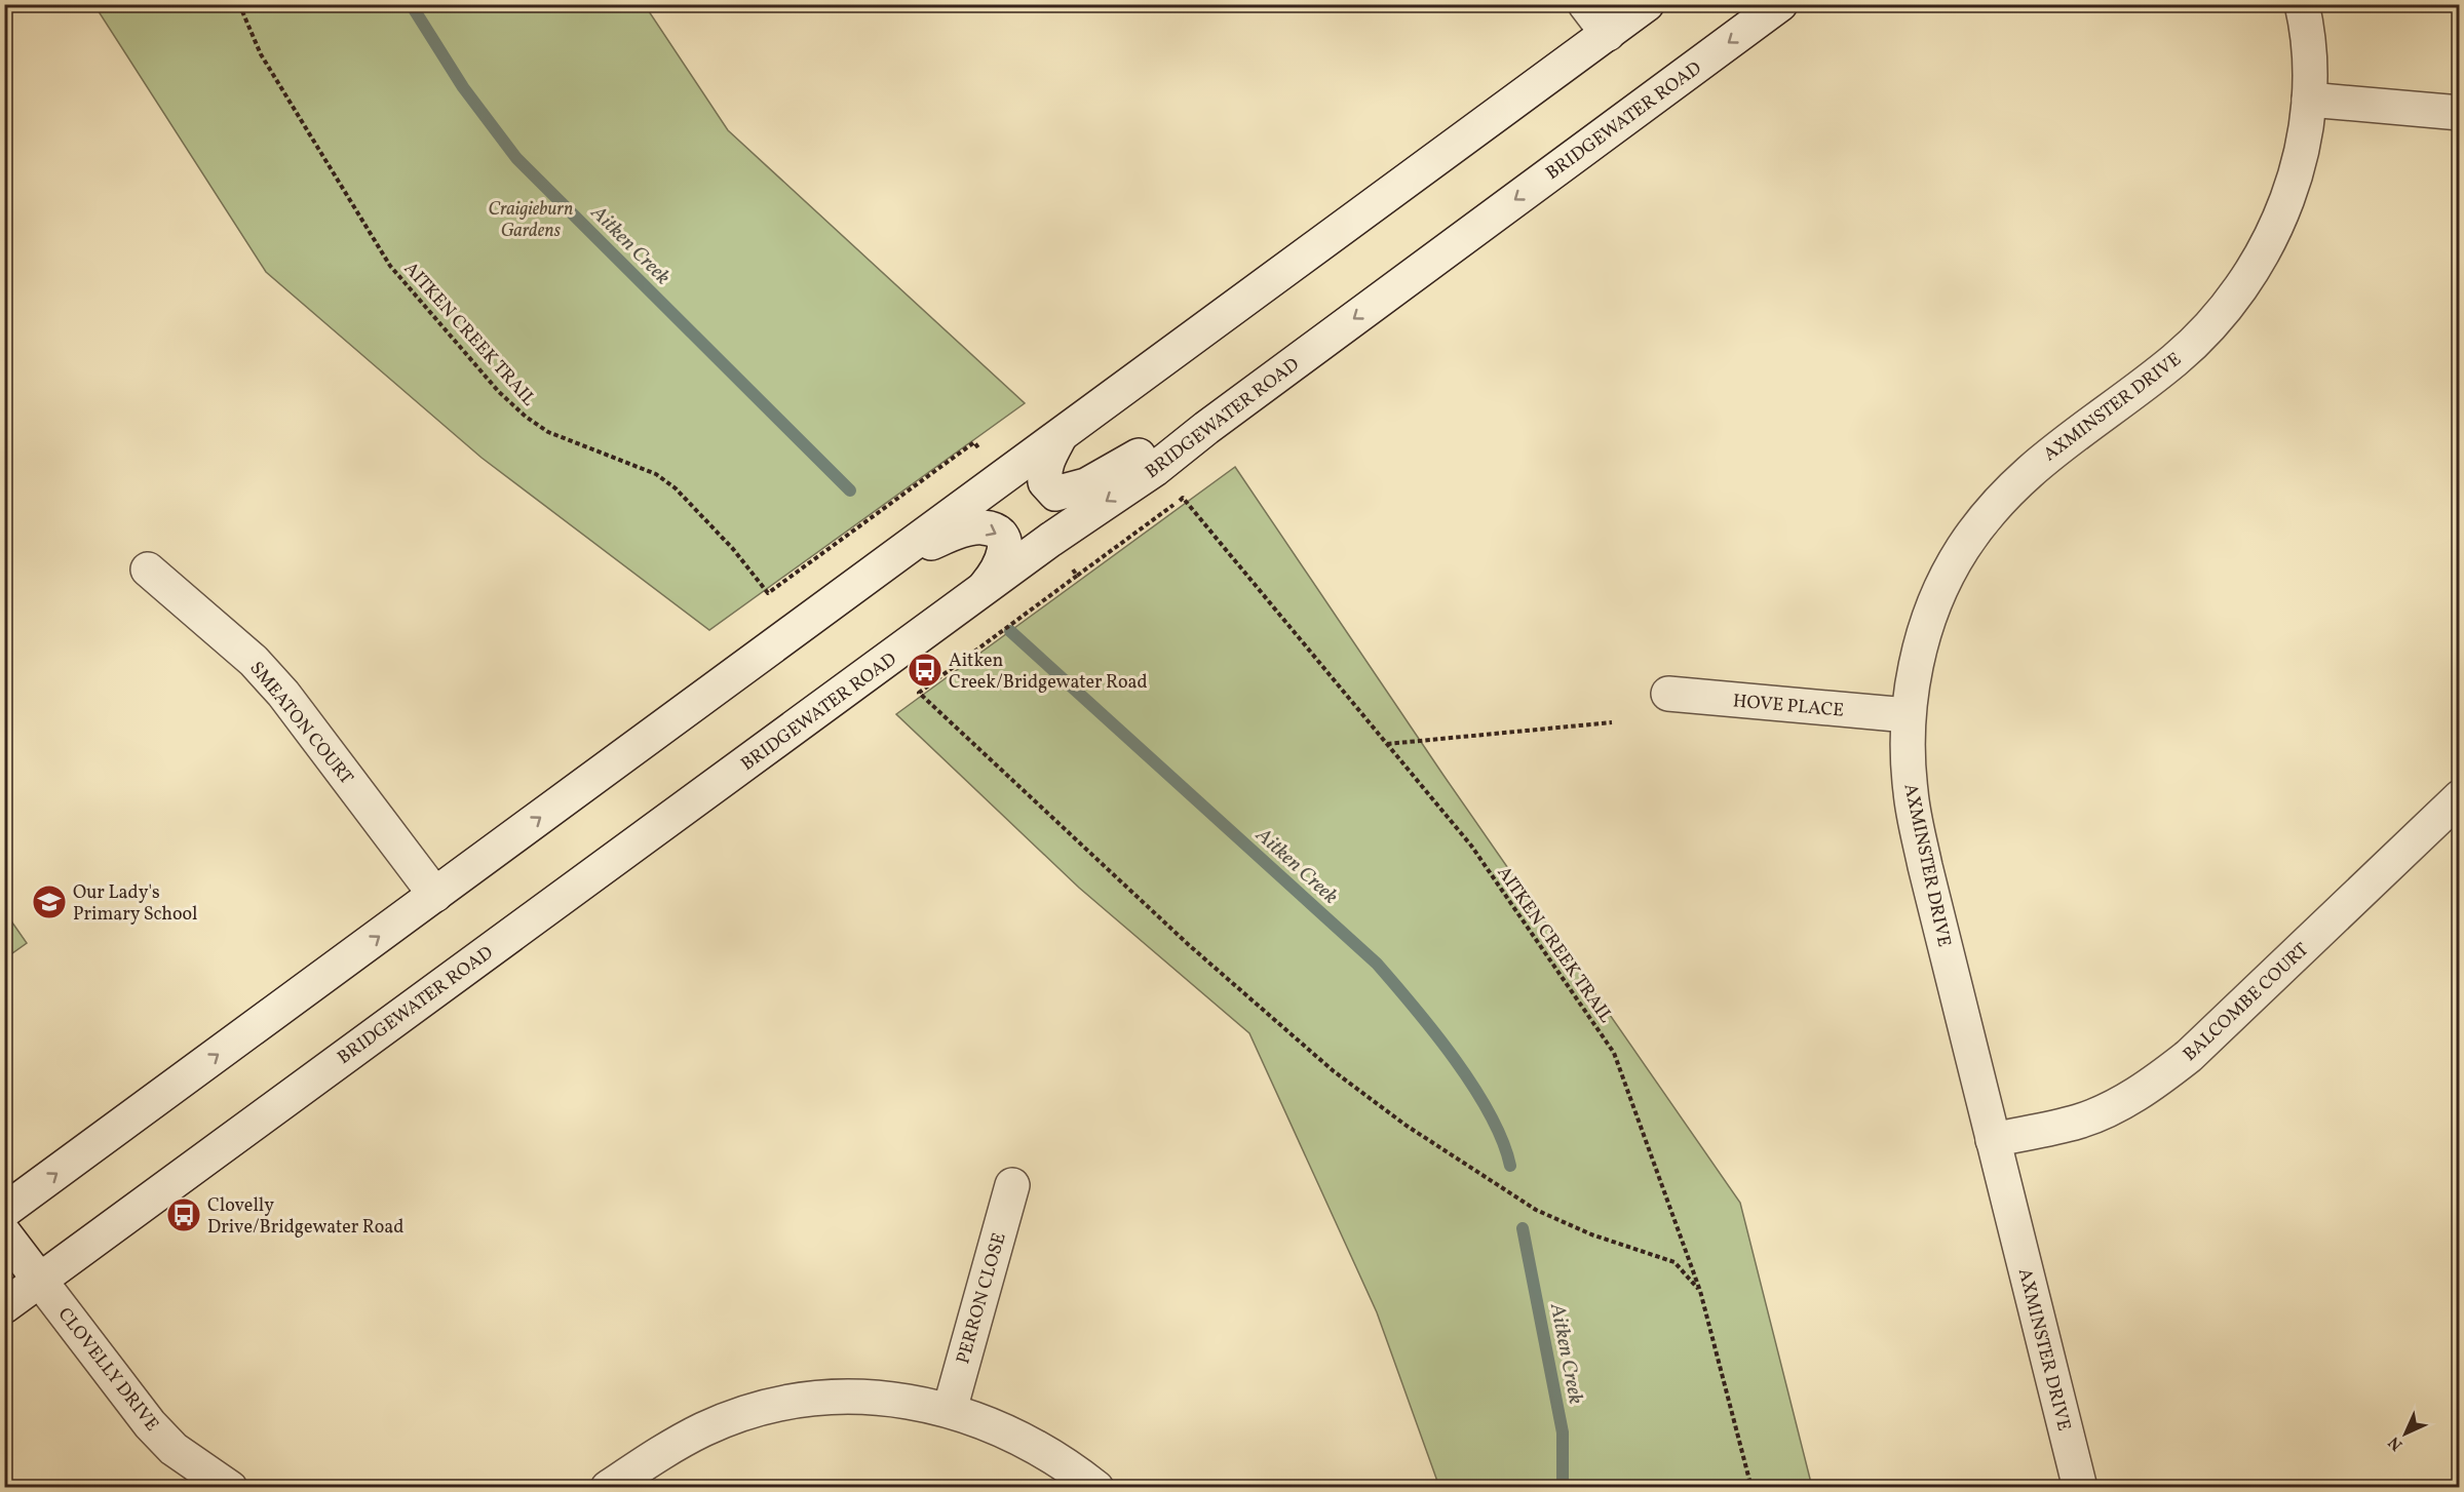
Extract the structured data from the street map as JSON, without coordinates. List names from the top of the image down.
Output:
{
  "streets": {
    "street": [
      "BRIDGEWATER ROAD",
      "AXMINSTER DRIVE",
      "HOVE PLACE",
      "SMEATON COURT",
      "BALCOMBE COURT",
      "PERRON CLOSE",
      "CLOVELLY DRIVE"
    ],
    "path": ["AITKEN CREEK TRAIL"]
  },
  "crossings": [
    ["BRIDGEWATER ROAD", "CLOVELLY DRIVE"],
    ["AXMINSTER DRIVE", "HOVE PLACE"],
    ["AXMINSTER DRIVE", "BALCOMBE COURT"]
  ],
  "water": ["Aitken Creek"],
  "parks": ["Craigieburn Gardens"],
  "places": {
    "bus stop": ["Aitken Creek/Bridgewater Road", "Clovelly Drive/Bridgewater Road"],
    "school or university": ["Our Lady's Primary School"]
  },
  "north": "bottom left"
}
